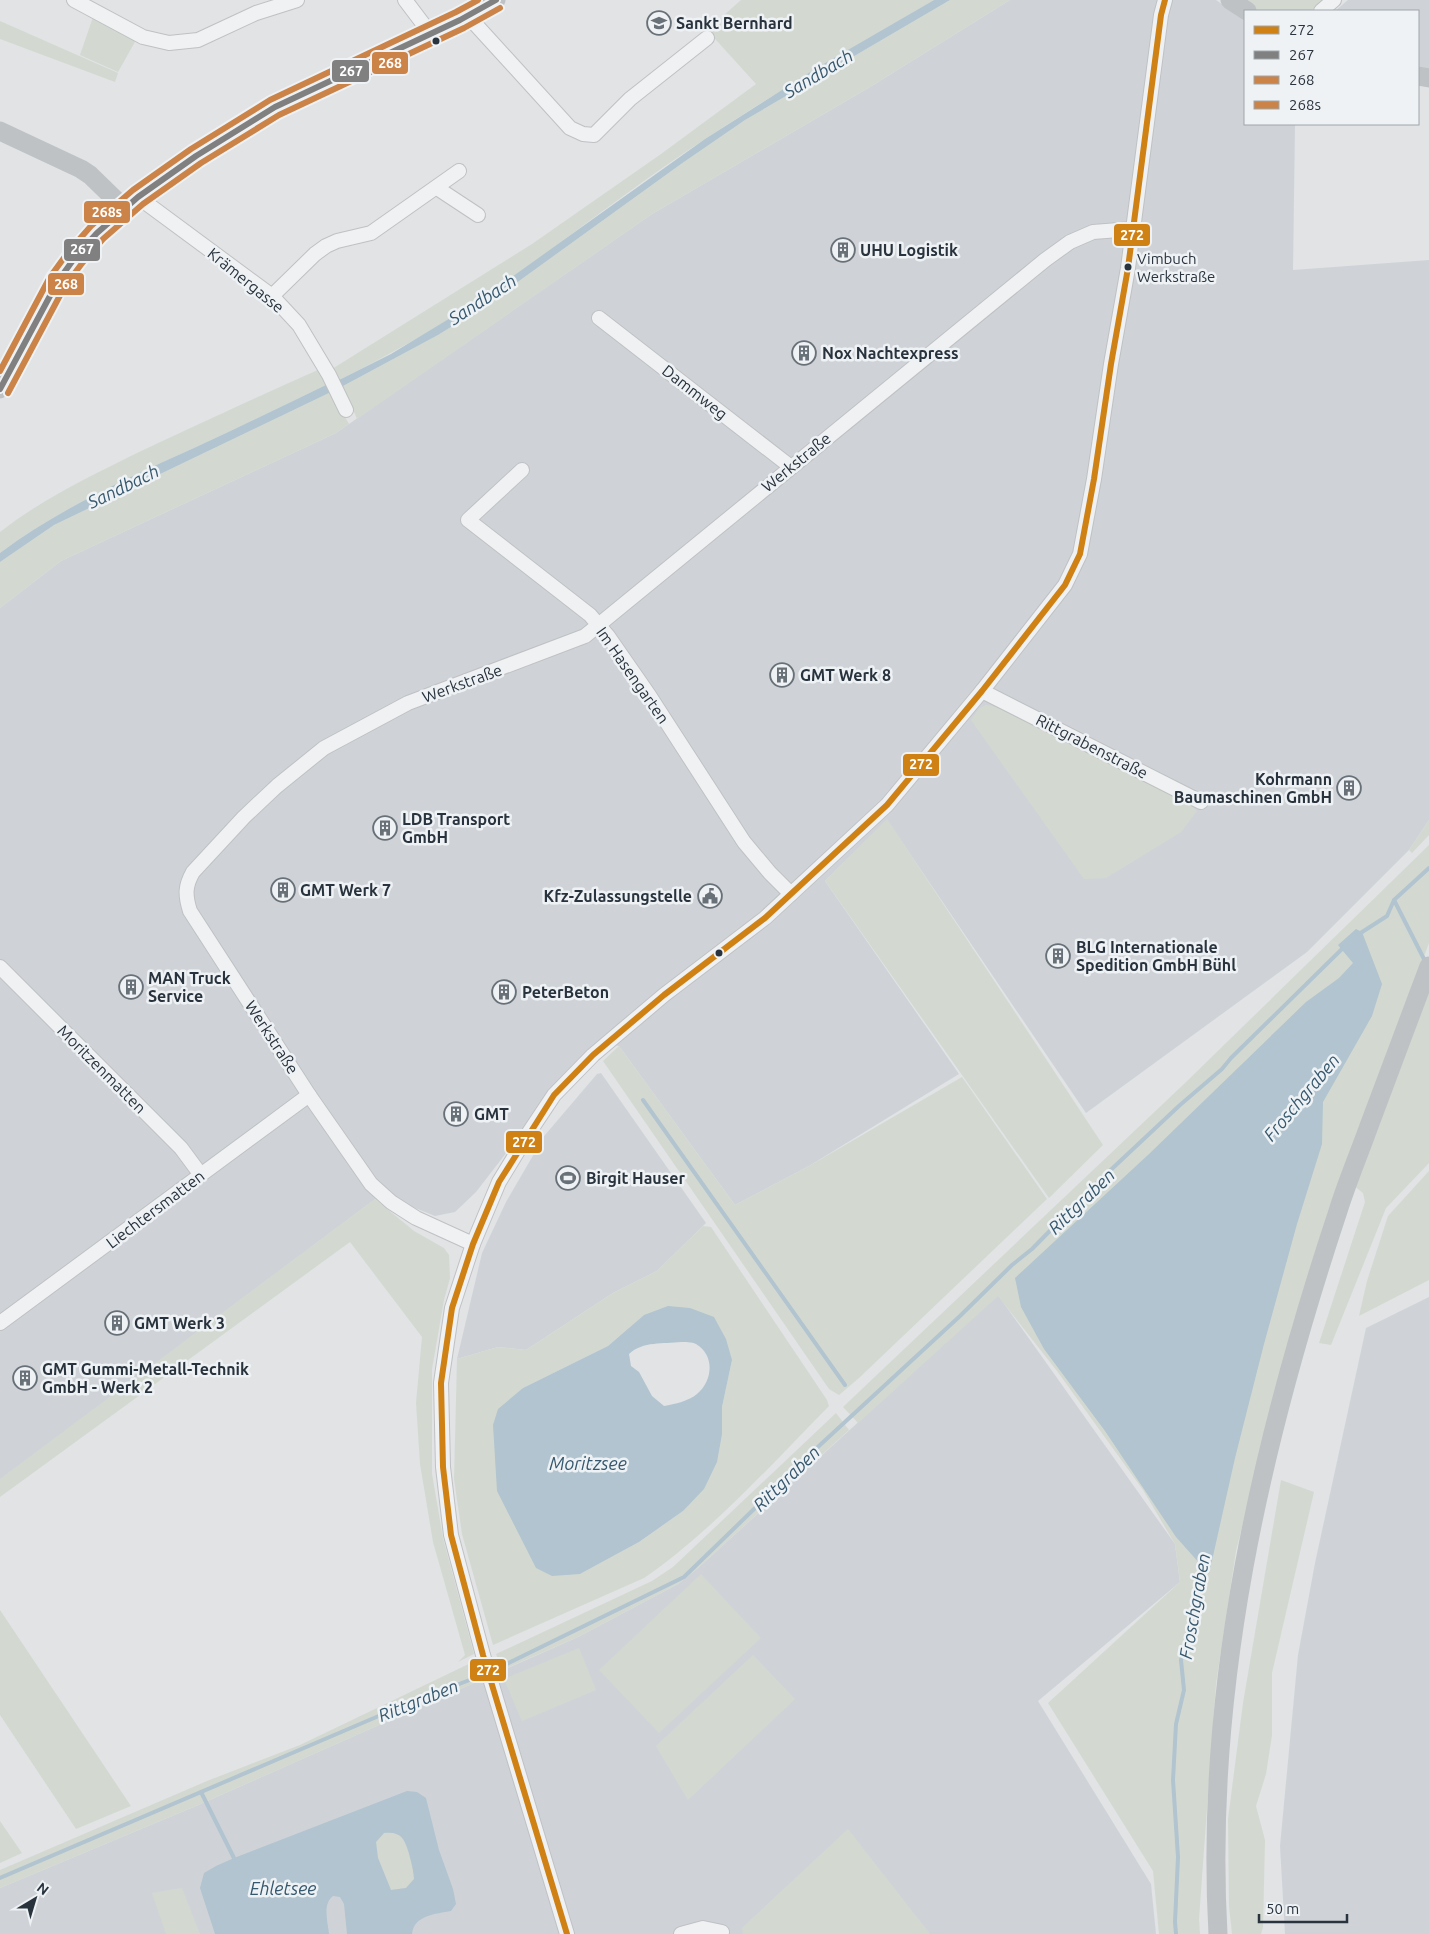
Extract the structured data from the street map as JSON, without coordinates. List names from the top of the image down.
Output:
{
  "streets": {
    "street": [
      "Krämergasse",
      "Dammweg",
      "Werkstraße",
      "Im Hasengarten",
      "Rittgrabenstraße",
      "Moritzenmatten",
      "Liechtersmatten"
    ]
  },
  "crossings": [
    ["Dammweg", "Werkstraße"],
    ["Werkstraße", "Im Hasengarten"],
    ["Werkstraße", "Liechtersmatten"],
    ["Moritzenmatten", "Liechtersmatten"]
  ],
  "water": [
    "Sandbach",
    "Froschgraben",
    "Rittgraben",
    "Moritzsee",
    "Ehletsee"
  ],
  "places": {
    "school or university": ["Sankt Bernhard"],
    "building": [
      "UHU Logistik",
      "Nox Nachtexpress",
      "GMT Werk 8",
      "Kohrmann Baumaschinen GmbH",
      "LDB Transport GmbH",
      "GMT Werk 7",
      "BLG Internationale Spedition GmbH Bühl",
      "MAN Truck Service",
      "PeterBeton",
      "GMT",
      "GMT Werk 3",
      "GMT Gummi-Metall-Technik GmbH - Werk 2"
    ],
    "other": ["Vimbuch Werkstraße"],
    "public building": ["Kfz-Zulassungstelle"],
    "sports": ["Birgit Hauser"]
  },
  "lines": [
    "transit line 272",
    "transit line 267",
    "transit line 268s",
    "transit line 268"
  ],
  "legend": [
    "272",
    "267",
    "268",
    "268s"
  ],
  "scale_bar": "50 m",
  "north": "top right"
}
